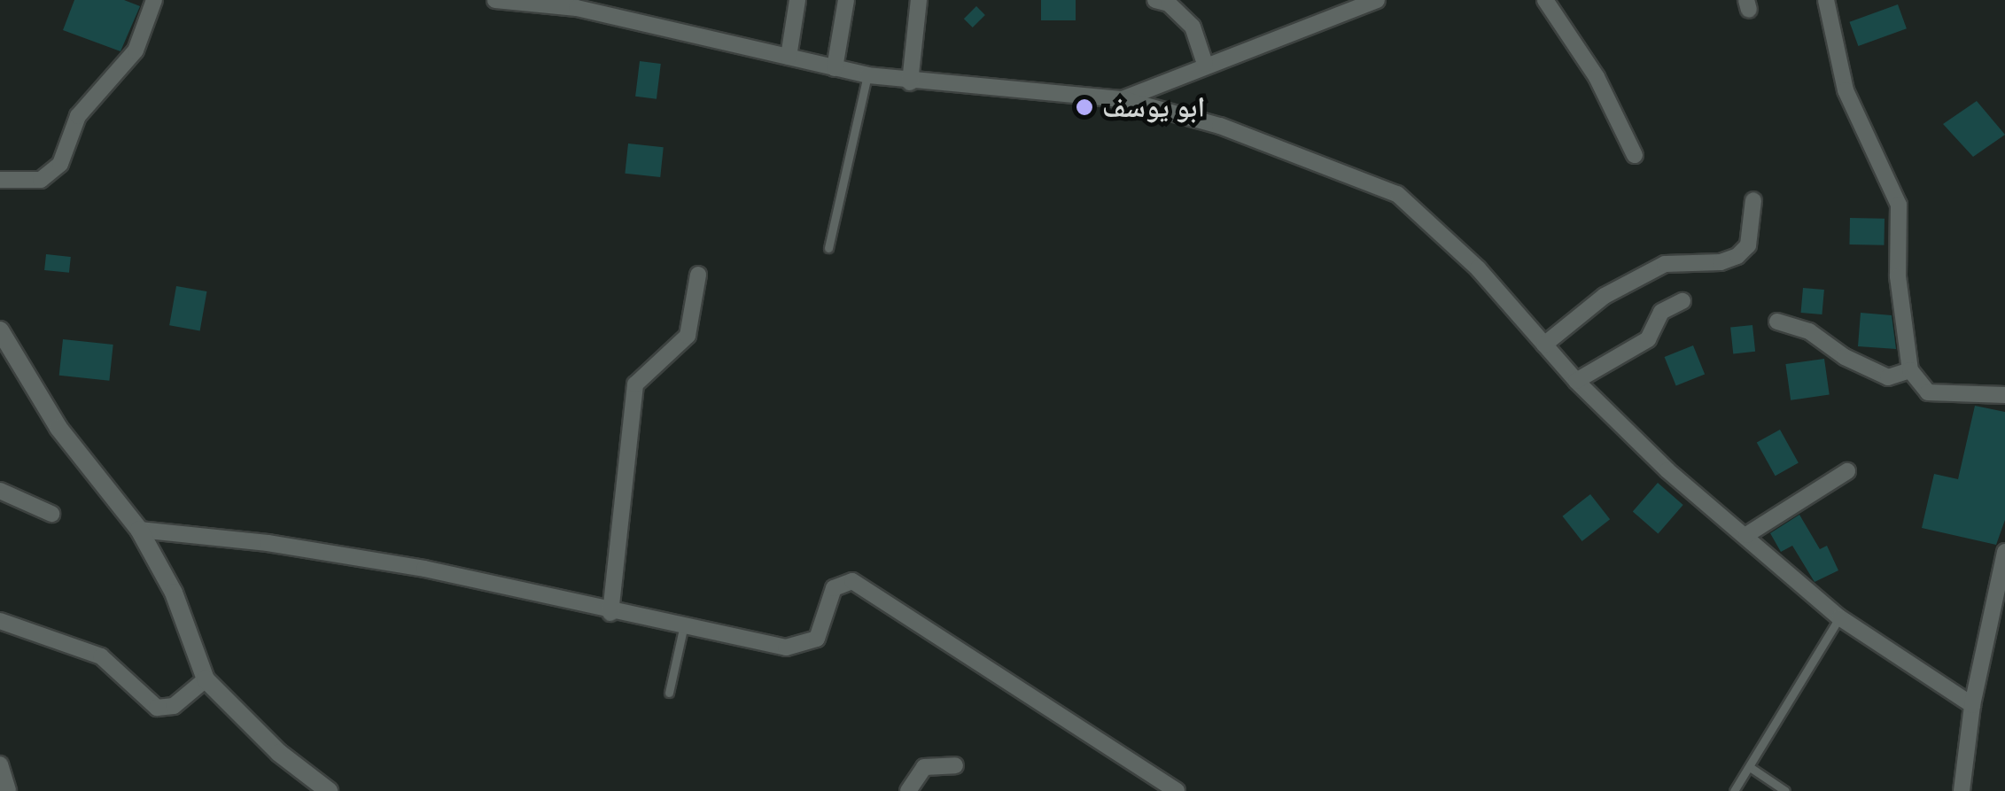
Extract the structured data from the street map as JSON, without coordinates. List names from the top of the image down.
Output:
{
  "places": ["ابو يوسف"]
}
